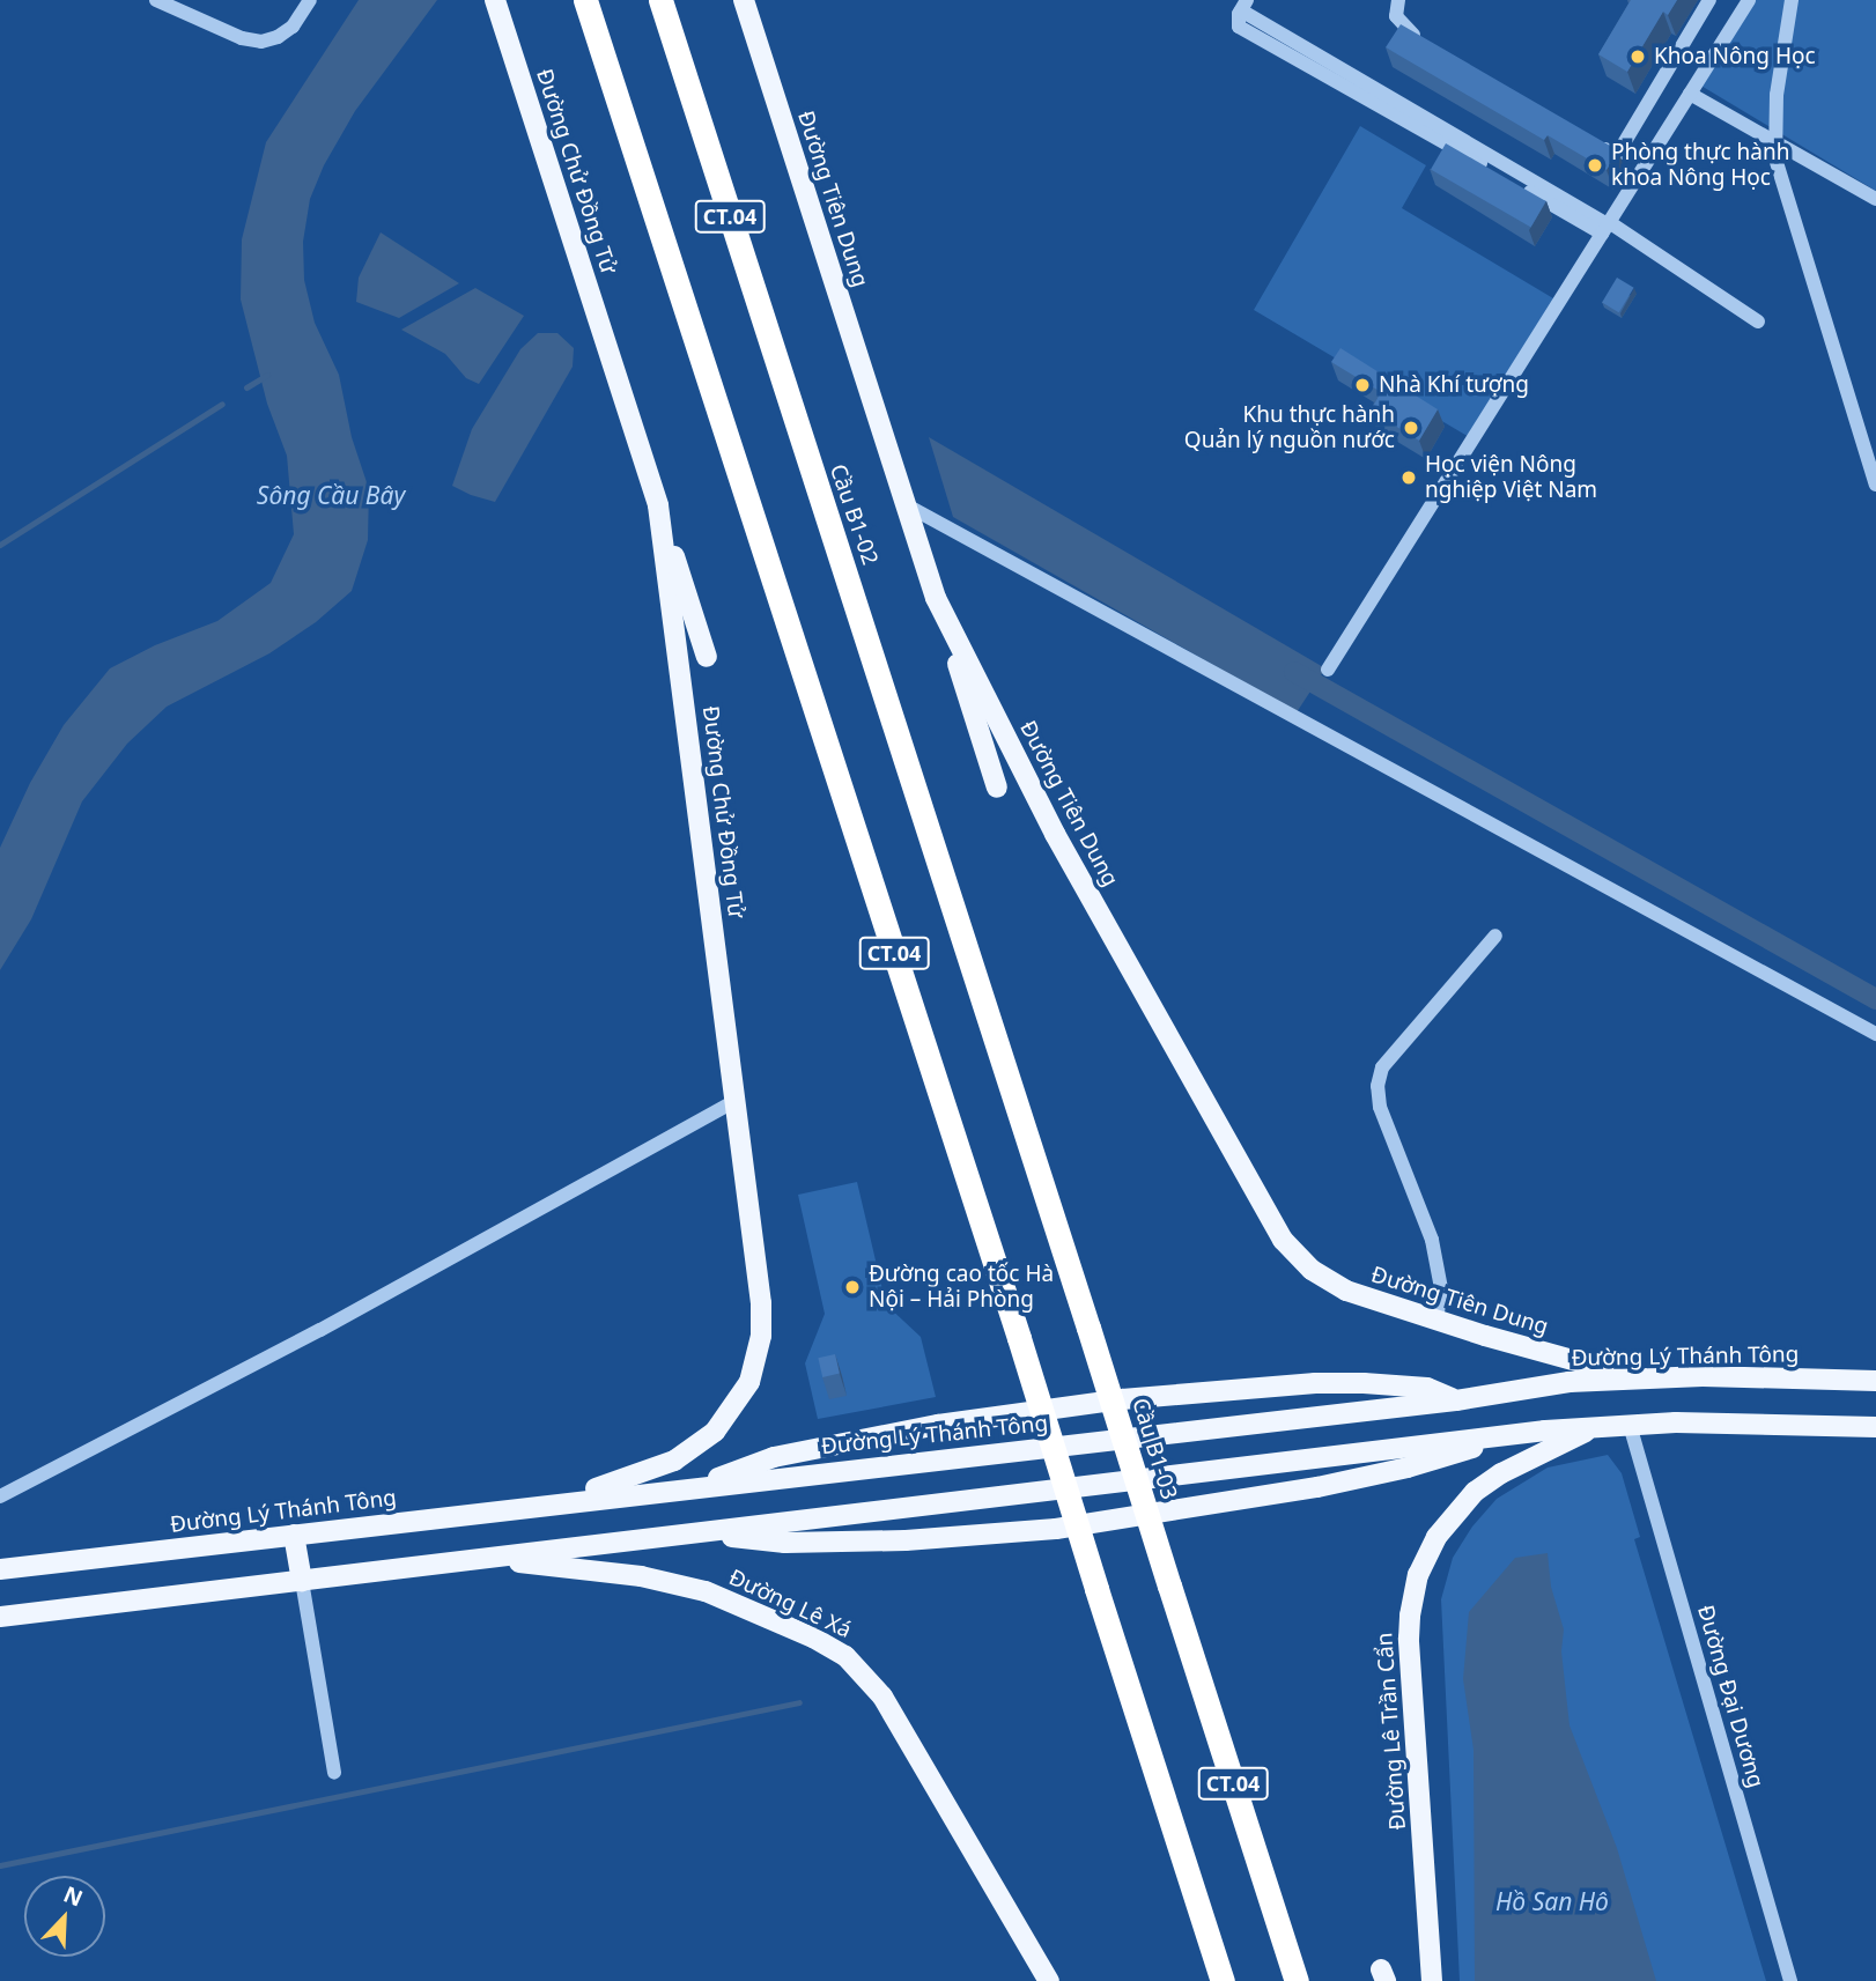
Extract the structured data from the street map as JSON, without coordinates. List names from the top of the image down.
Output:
{
  "streets": {
    "highway": ["CT.04", "Cầu B1-02", "Cầu B1-03"],
    "main road": [
      "Đường Chử Đồng Tử",
      "Đường Tiên Dung",
      "Đường Lý Thánh Tông",
      "Đường Lê Xá",
      "Đường Lê Trần Cẩn"
    ],
    "street": ["Đường Đại Dương"]
  },
  "crossings": [
    ["Đường Chử Đồng Tử", "Đường Lý Thánh Tông"],
    ["Đường Tiên Dung", "Đường Lý Thánh Tông"],
    ["Cầu B1-02", "Cầu B1-03"]
  ],
  "water": ["Sông Cầu Bây", "Hồ San Hô"],
  "places": [
    "Khoa Nông Học",
    "Phòng thực hành khoa Nông Học",
    "Nhà Khí tượng",
    "Khu thực hành Quản lý nguồn nước",
    "Học viện Nông nghiệp Việt Nam",
    "Đường cao tốc Hà Nội – Hải Phòng"
  ],
  "north": "top right"
}
